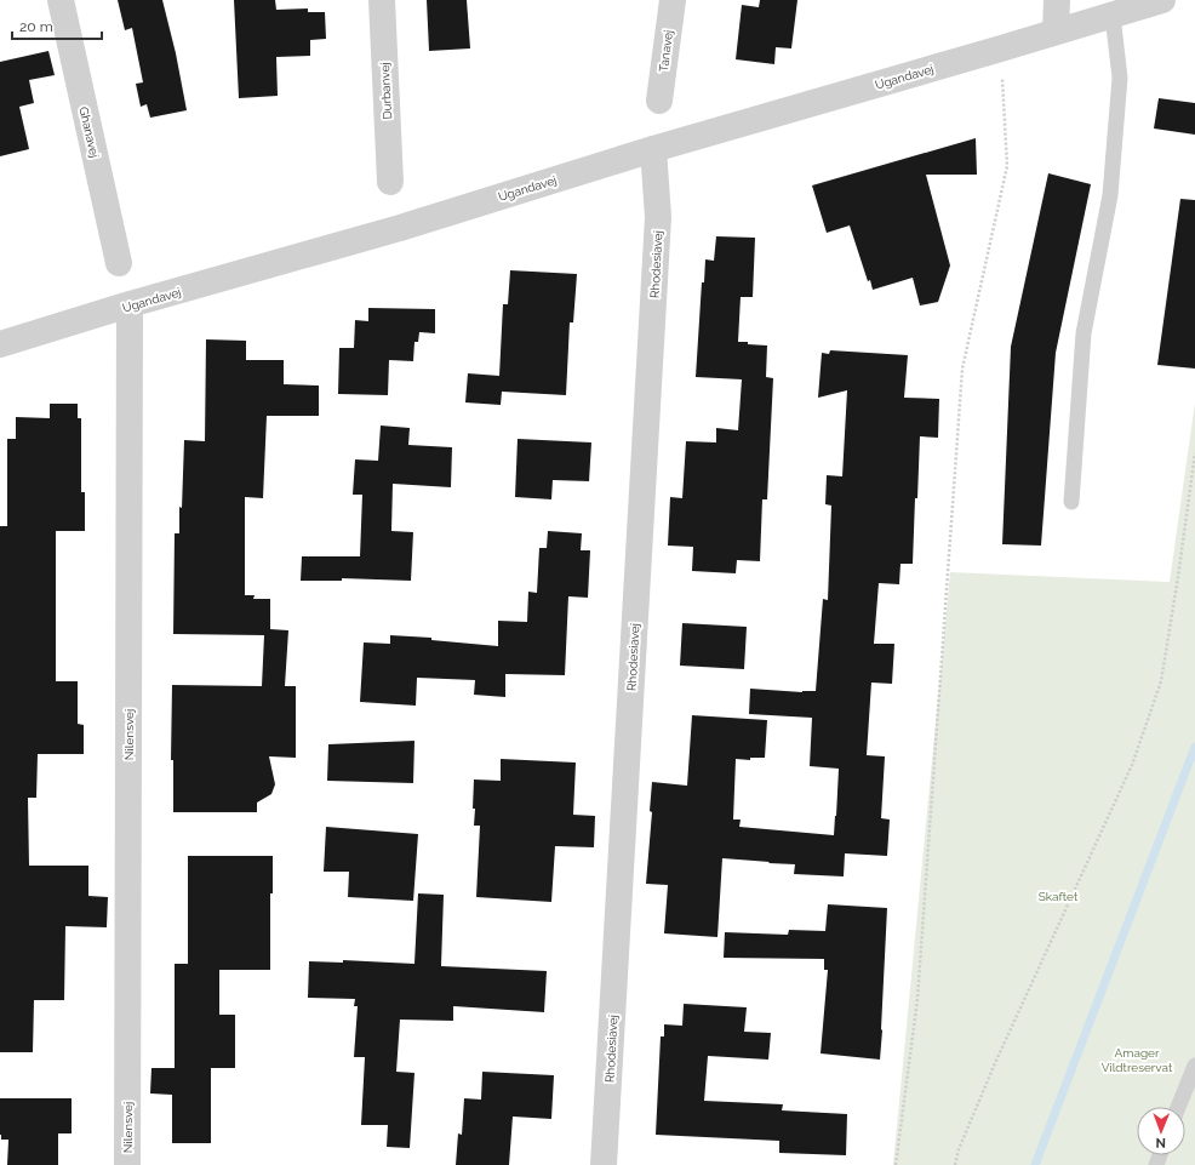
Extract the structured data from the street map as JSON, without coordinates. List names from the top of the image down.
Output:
{
  "streets": {
    "street": [
      "Tanavej",
      "Ugandavej",
      "Durbanvej",
      "Ghanavej",
      "Rhodesiavej",
      "Nilensvej"
    ]
  },
  "crossings": [
    ["Ugandavej", "Rhodesiavej"],
    ["Ugandavej", "Nilensvej"]
  ],
  "parks": ["Skaftet", "Amager Vildtreservat"],
  "scale_bar": "20 m",
  "north": "bottom"
}
